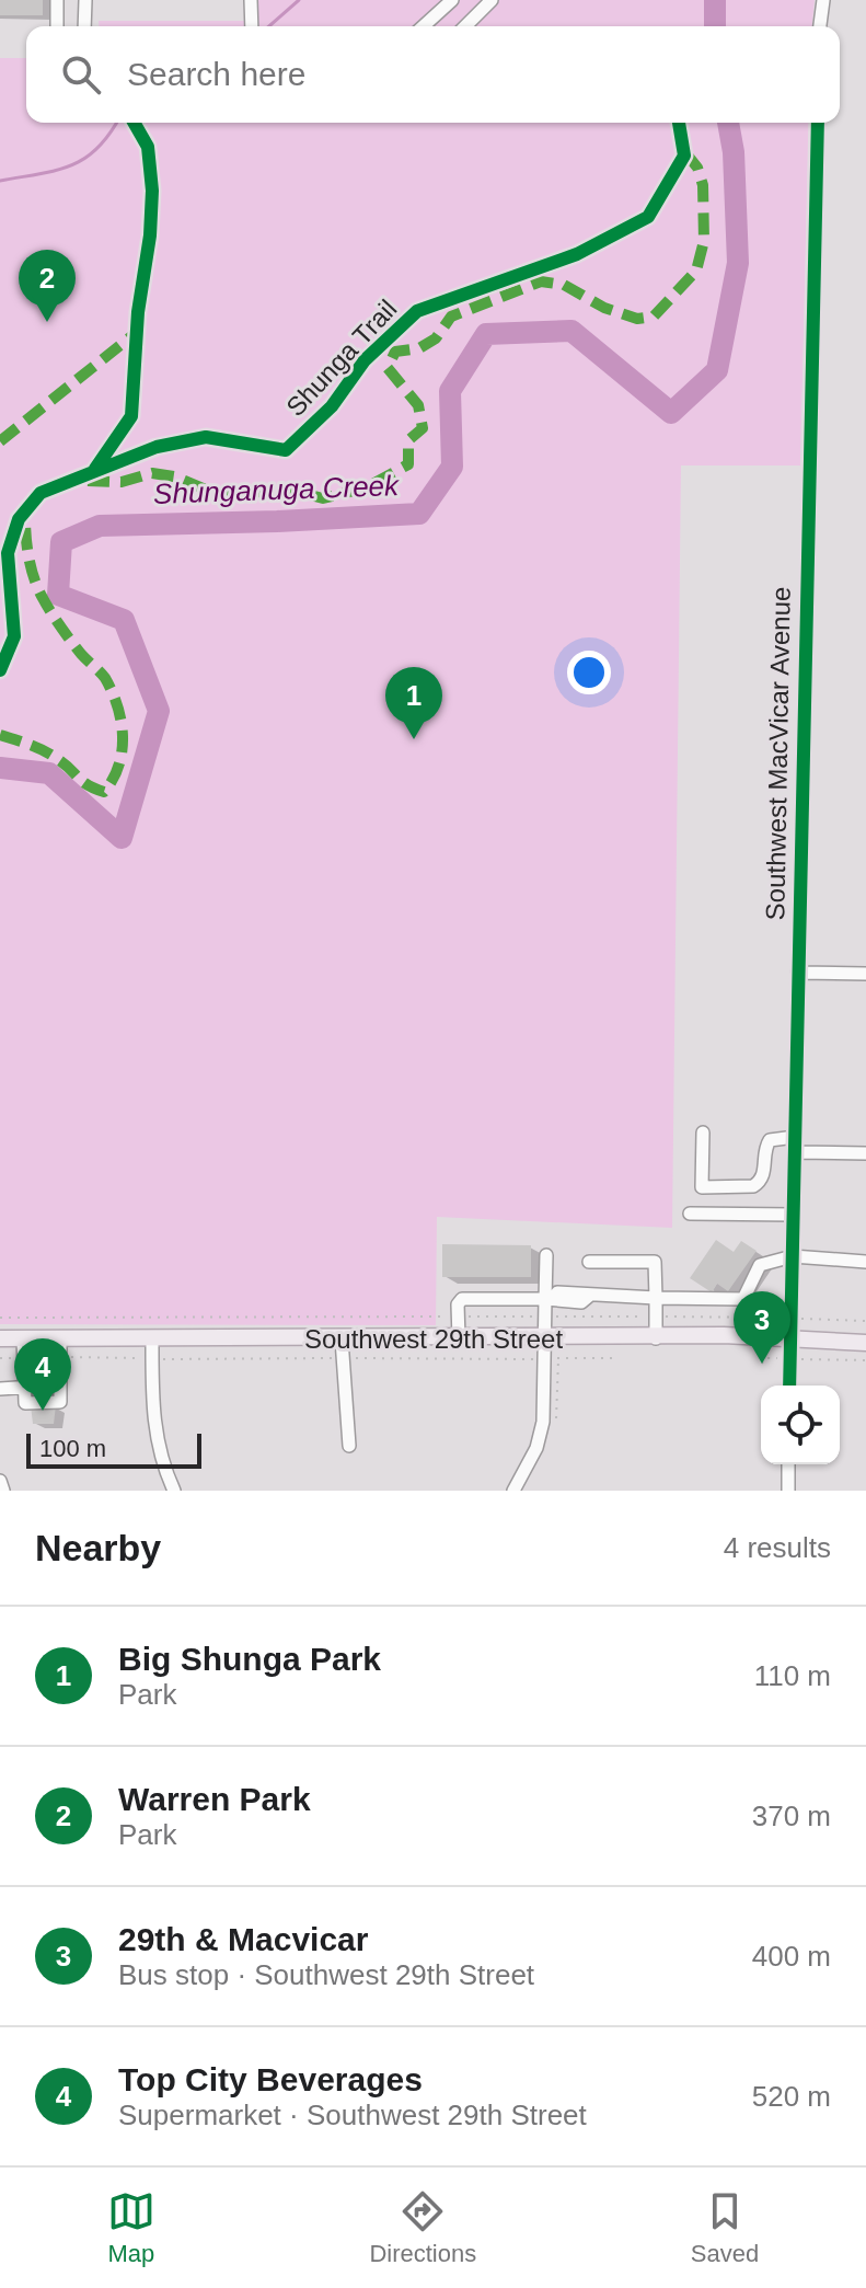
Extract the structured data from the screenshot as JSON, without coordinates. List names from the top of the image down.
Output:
{
  "streets": {
    "main road": ["Southwest 29th Street"],
    "street": ["Southwest MacVicar Avenue"],
    "cycle path": ["Shunga Trail"]
  },
  "crossings": [
    ["Southwest MacVicar Avenue", "Southwest 29th Street"]
  ],
  "water": ["Shunganuga Creek"],
  "scale_bar": "100 m",
  "page": {
    "search": "Search here",
    "pins": [
      "2",
      "1",
      "3",
      "4"
    ],
    "scale": "100 m",
    "heading": ["Nearby", "4 results"],
    "list": [
      {
        "mark": "1",
        "name": "Big Shunga Park",
        "note": "Park",
        "value": "110 m"
      },
      {
        "mark": "2",
        "name": "Warren Park",
        "note": "Park",
        "value": "370 m"
      },
      {
        "mark": "3",
        "name": "29th & Macvicar",
        "note": "Bus stop · Southwest 29th Street",
        "value": "400 m"
      },
      {
        "mark": "4",
        "name": "Top City Beverages",
        "note": "Supermarket · Southwest 29th Street",
        "value": "520 m"
      }
    ],
    "nav": ["Map", "Directions", "Saved"]
  }
}
